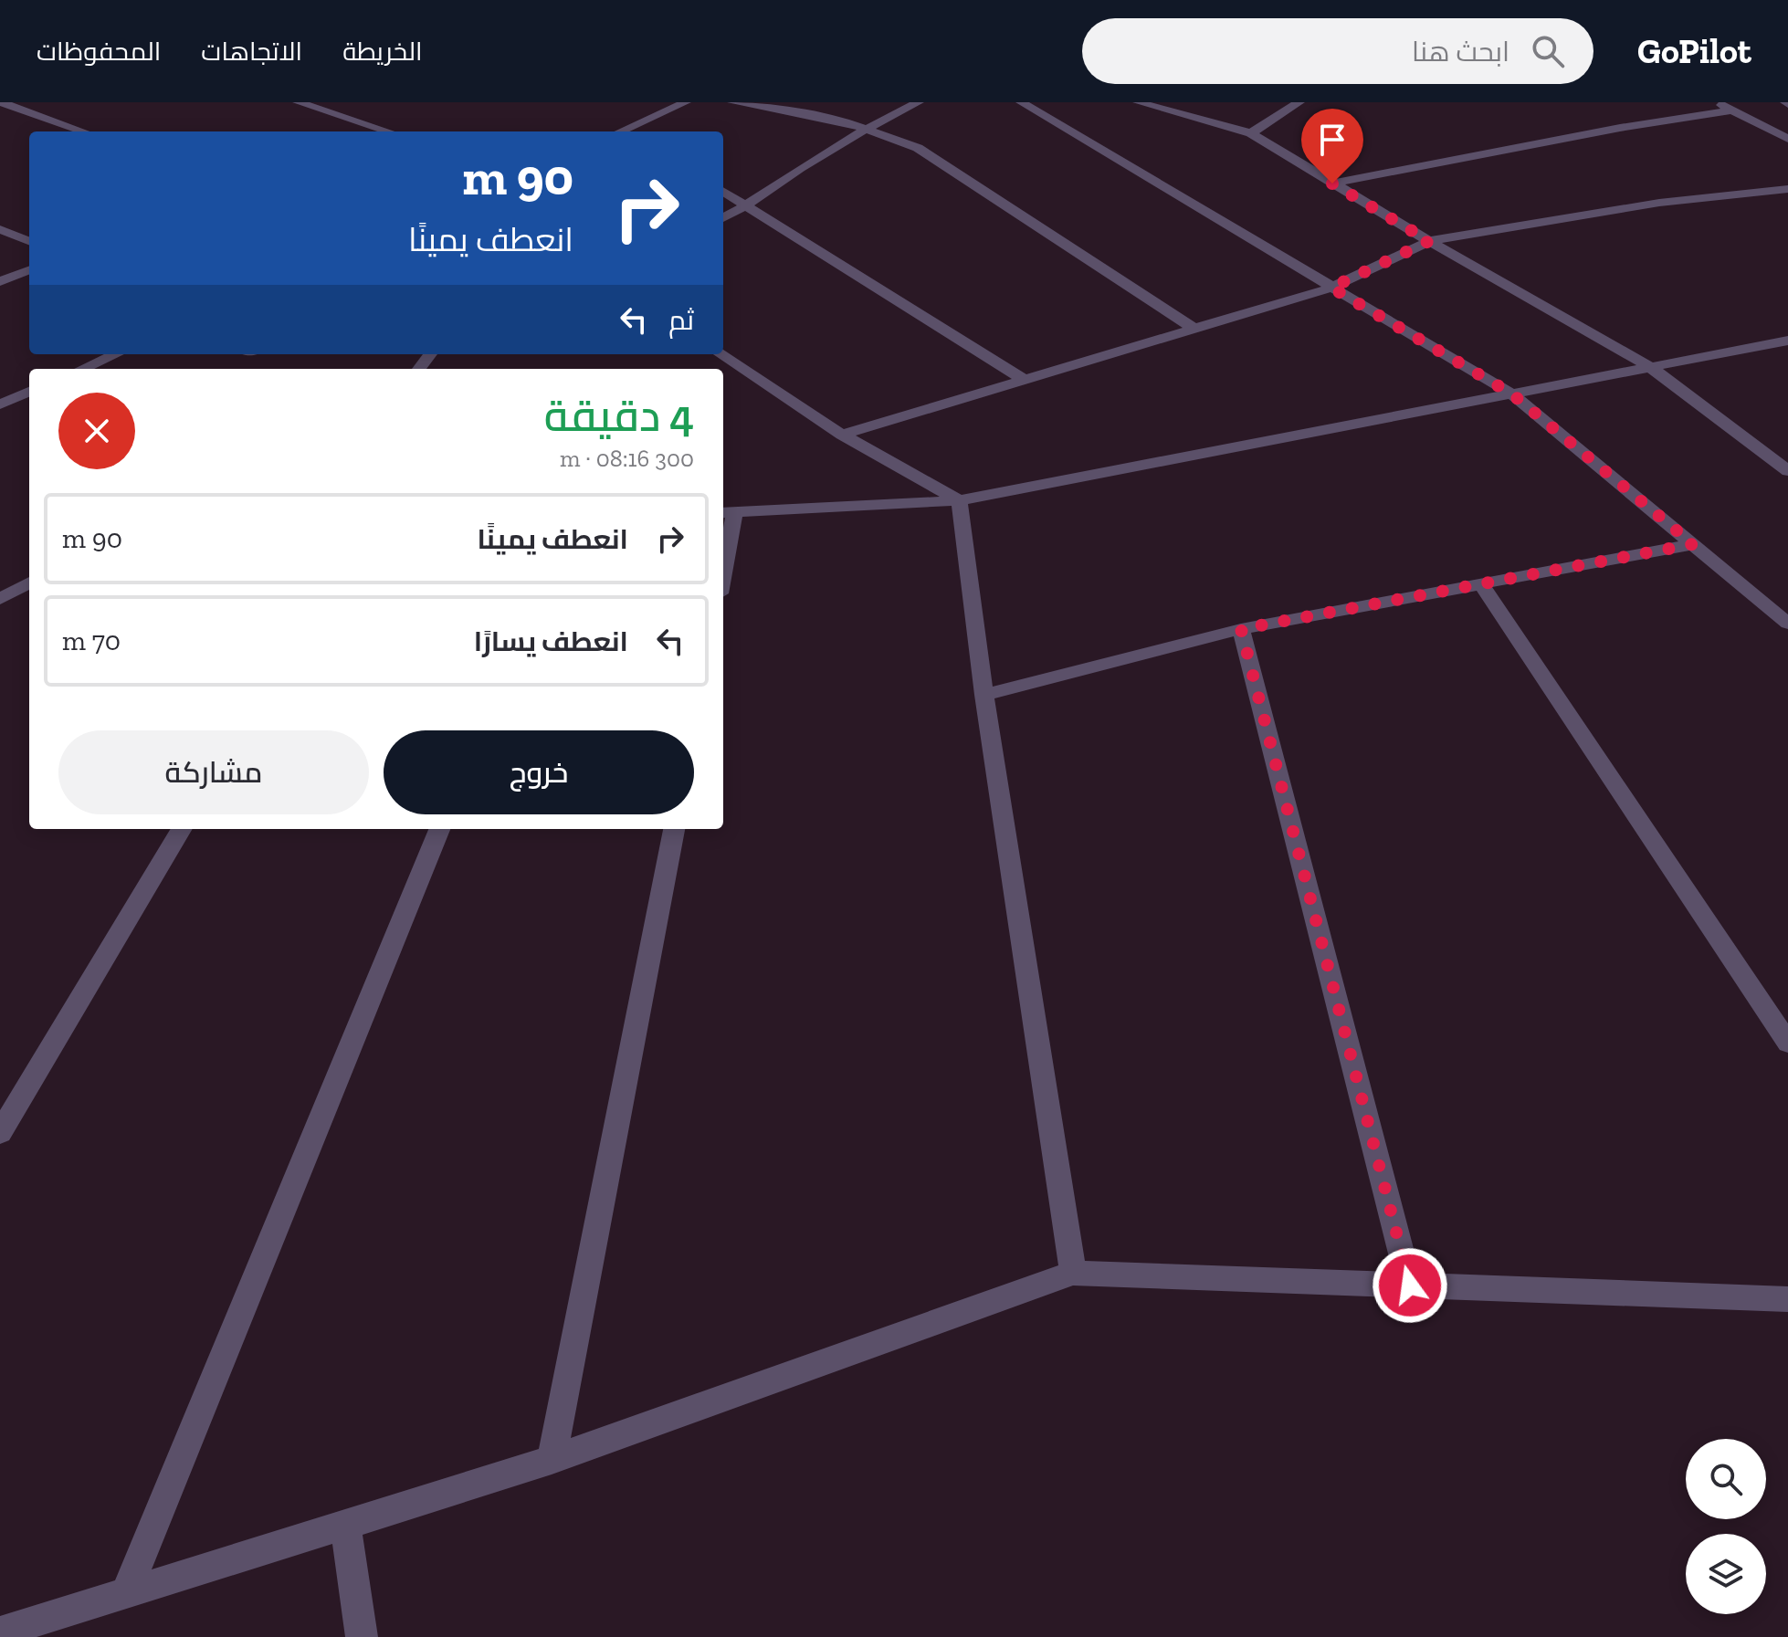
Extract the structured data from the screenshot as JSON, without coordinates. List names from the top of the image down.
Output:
{
  "page": {
    "header": "GoPilot",
    "search": "ابحث هنا",
    "nav": ["الخريطة", "الاتجاهات", "المحفوظات"],
    "turn": ["90 m", "انعطف يمينًا"],
    "then": "ثم",
    "heading": ["4 دقيقة", "300 m · 08:16"],
    "list": [
      {
        "name": "انعطف يمينًا",
        "value": "90 m"
      },
      {
        "name": "انعطف يسارًا",
        "value": "70 m"
      }
    ],
    "buttons": ["خروج", "مشاركة"]
  }
}
